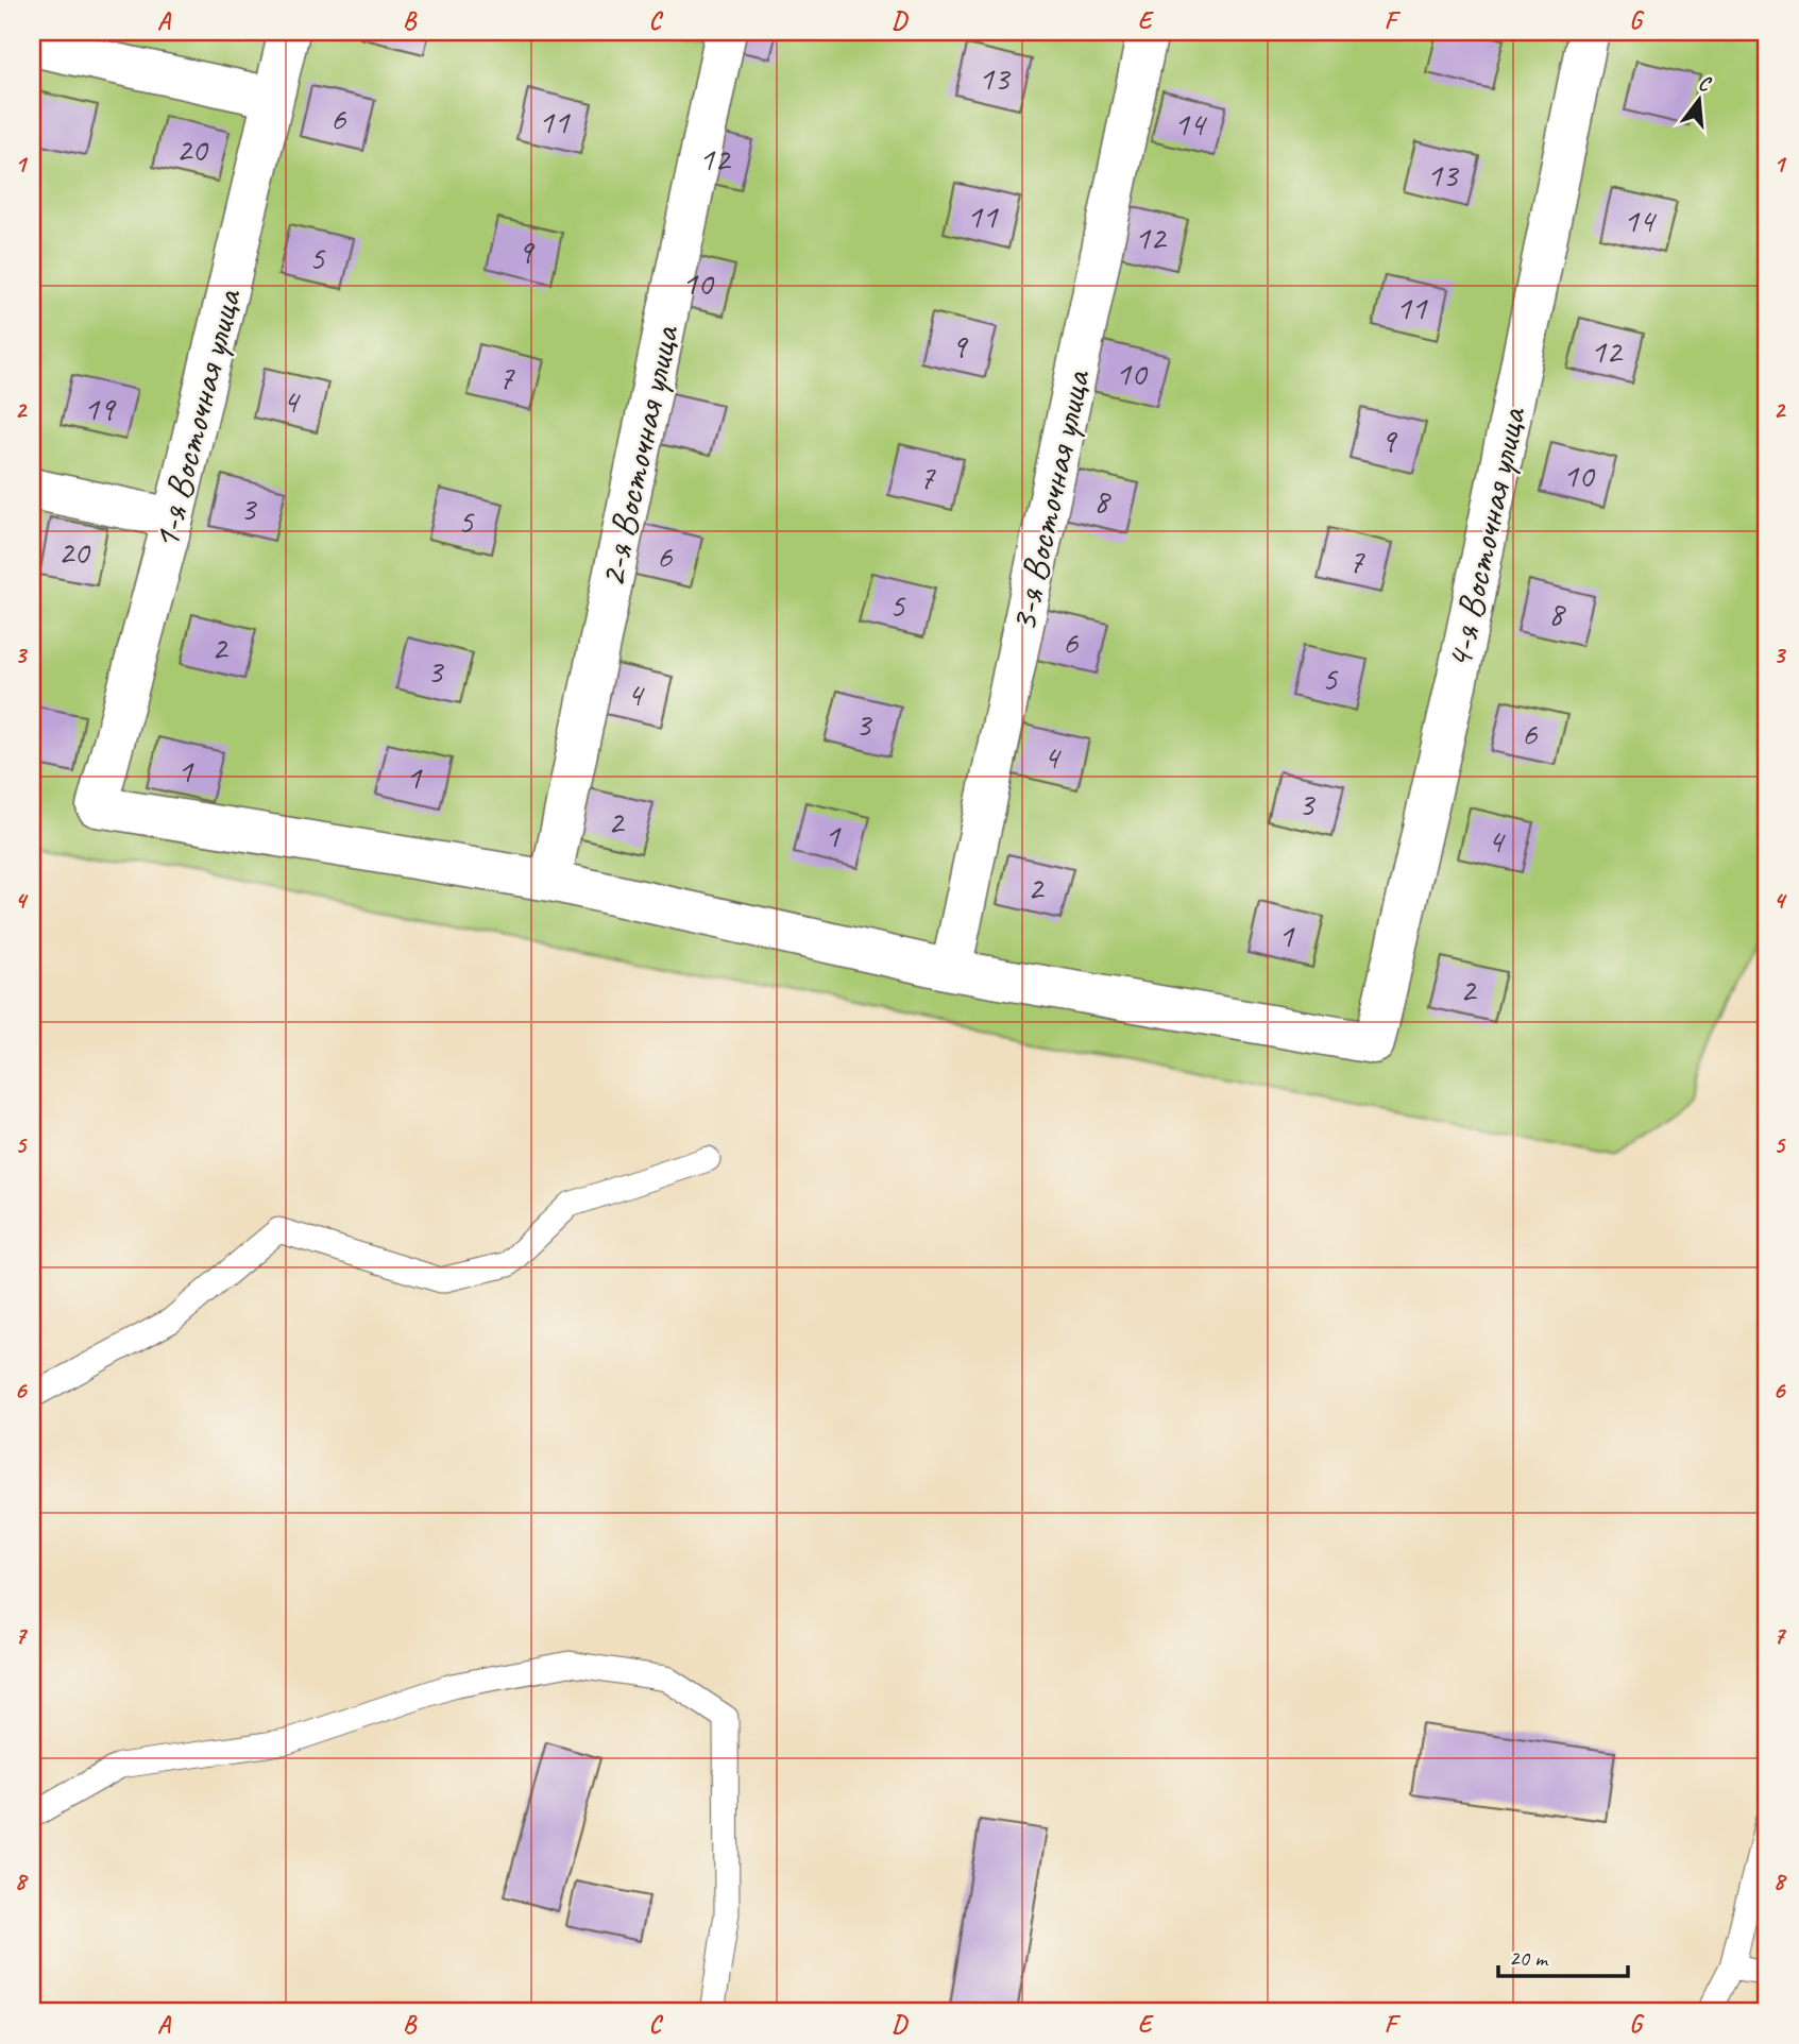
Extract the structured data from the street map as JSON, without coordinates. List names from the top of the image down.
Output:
{
  "streets": {
    "street": [
      "1-я Восточная улица",
      "2-я Восточная улица",
      "3-я Восточная улица",
      "4-я Восточная улица"
    ]
  },
  "crossings": [
    ["1-я Восточная улица", "2-я Восточная улица"],
    ["3-я Восточная улица", "4-я Восточная улица"]
  ],
  "house_numbers": [
    "13",
    "6",
    "11",
    "14",
    "20",
    "12",
    "13",
    "11",
    "14",
    "12",
    "9",
    "5",
    "10",
    "11",
    "9",
    "12",
    "10",
    "7",
    "4",
    "19",
    "9",
    "10",
    "7",
    "8",
    "3",
    "5",
    "20",
    "6",
    "7",
    "5",
    "8",
    "6",
    "2",
    "3",
    "5",
    "4",
    "3",
    "6",
    "4",
    "1",
    "1",
    "3",
    "2",
    "1",
    "4",
    "2",
    "1",
    "2"
  ],
  "scale_bar": "20 m",
  "north": "top",
  "grid": {
    "columns": [
      "A",
      "B",
      "C",
      "D",
      "E",
      "F",
      "G"
    ],
    "rows": [
      "1",
      "2",
      "3",
      "4",
      "5",
      "6",
      "7",
      "8"
    ]
  }
}
